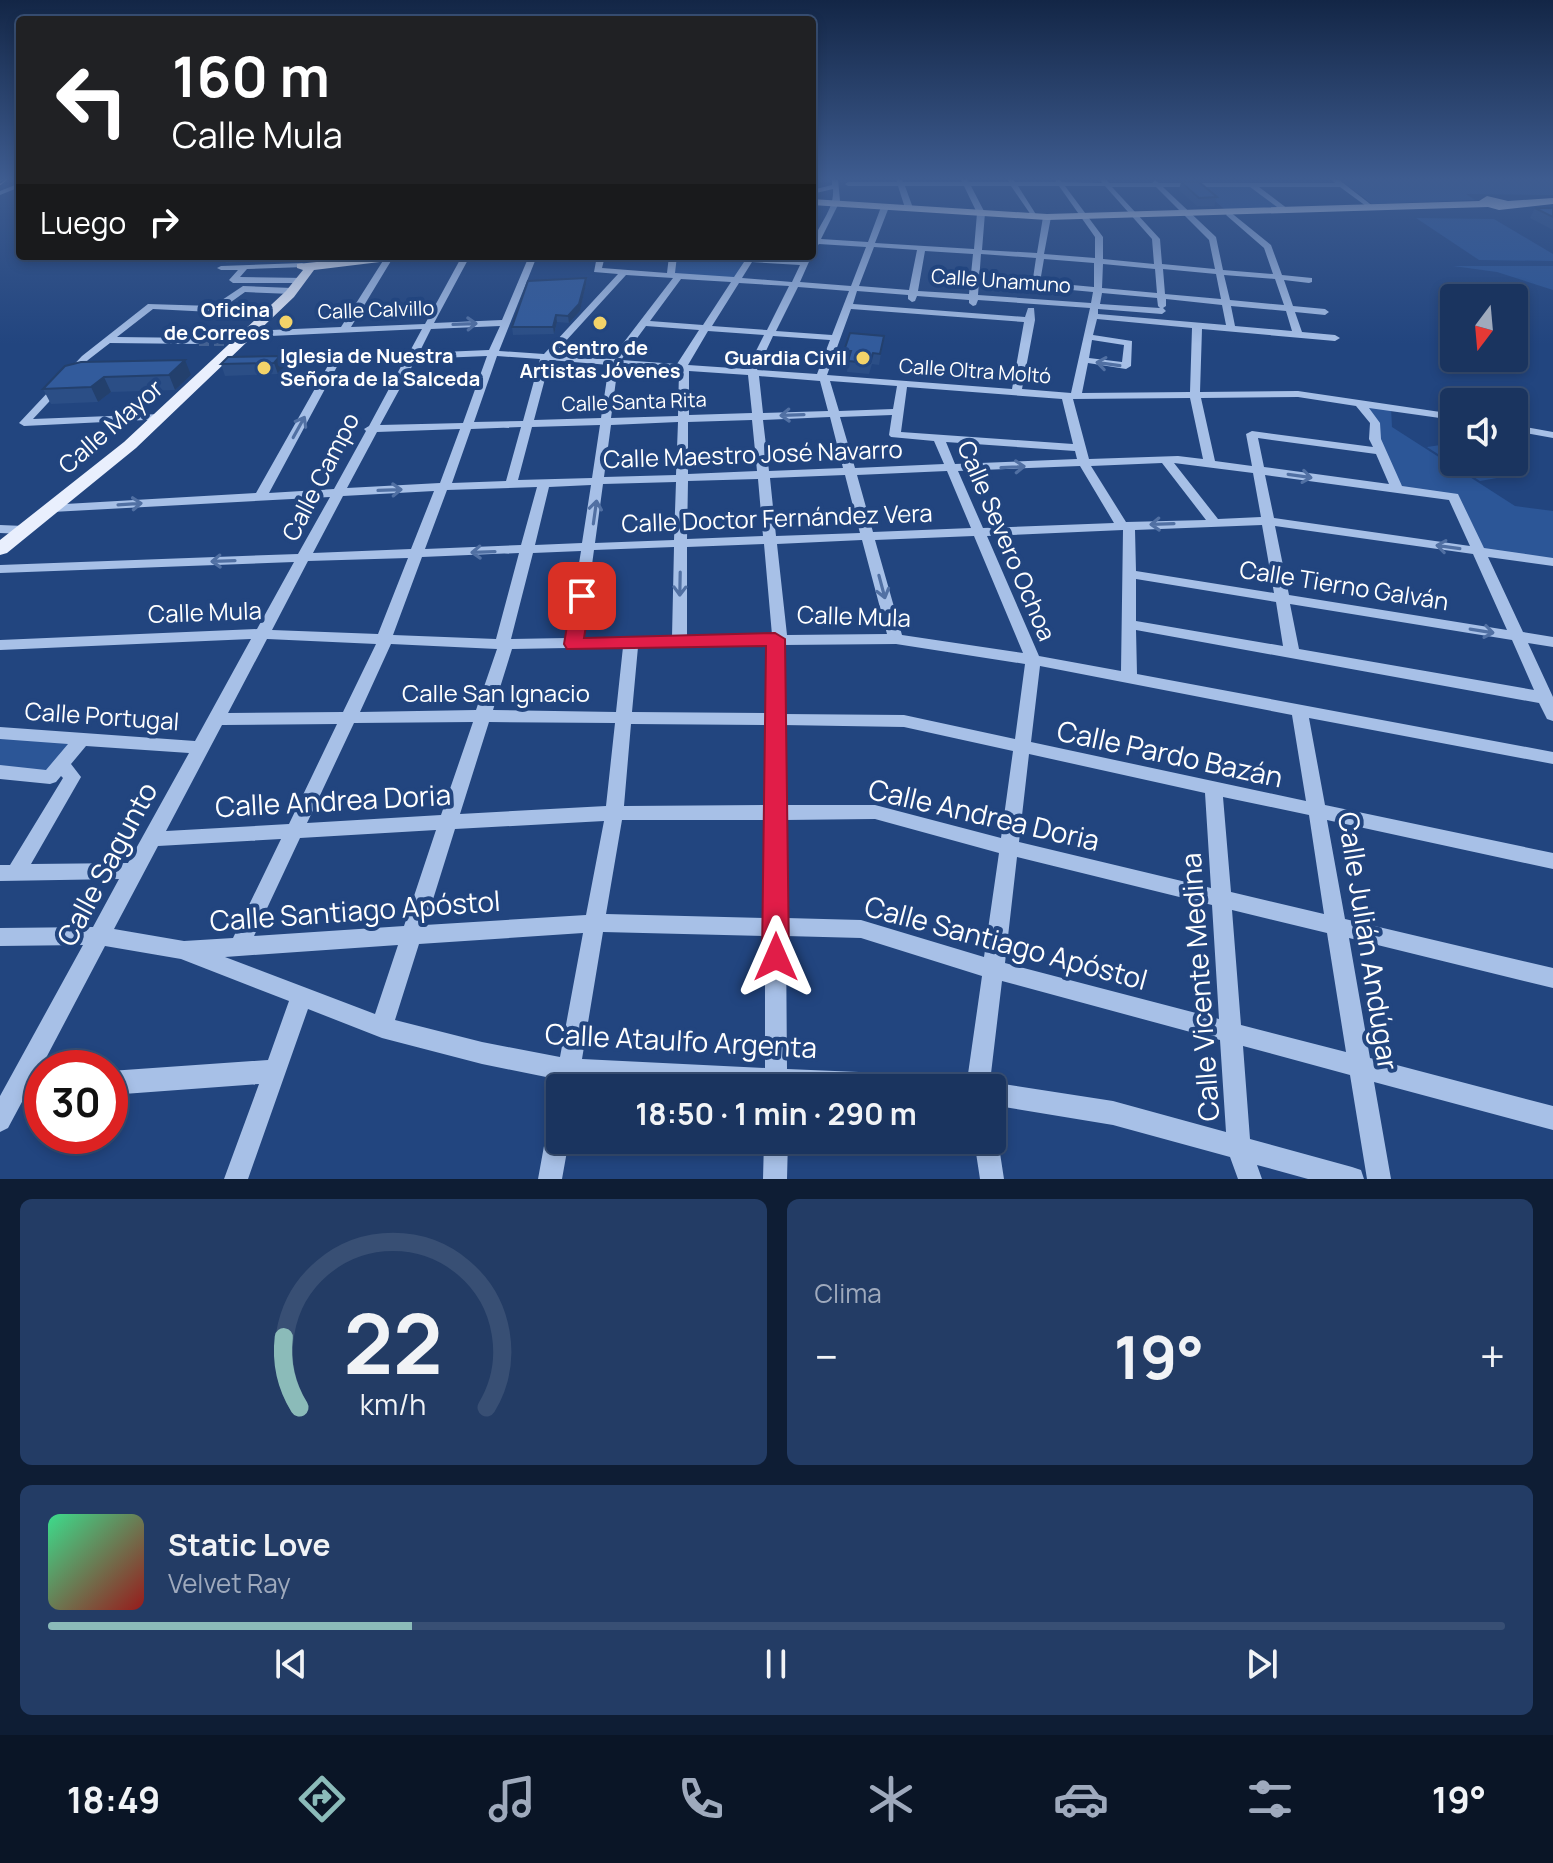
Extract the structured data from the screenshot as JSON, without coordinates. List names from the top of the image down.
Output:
{
  "streets": {
    "main road": ["Calle Mayor"],
    "street": [
      "Calle Unamuno",
      "Calle Calvillo",
      "Calle Oltra Moltó",
      "Calle Santa Rita",
      "Calle Maestro José Navarro",
      "Calle Campo",
      "Calle Doctor Fernández Vera",
      "Calle Severo Ochoa",
      "Calle Tierno Galván",
      "Calle Mula",
      "Calle San Ignacio",
      "Calle Portugal",
      "Calle Pardo Bazán",
      "Calle Andrea Doria",
      "Calle Sagunto",
      "Calle Santiago Apóstol",
      "Calle Julián Andúgar",
      "Calle Vicente Medina",
      "Calle Ataulfo Argenta"
    ]
  },
  "crossings": [
    ["Calle Calvillo", "Calle Mayor"],
    ["Calle Calvillo", "Calle Campo"],
    ["Calle Oltra Moltó", "Calle Mayor"],
    ["Calle Oltra Moltó", "Calle Campo"],
    ["Calle Santa Rita", "Calle Campo"],
    ["Calle Mayor", "Calle Maestro José Navarro"],
    ["Calle Maestro José Navarro", "Calle Campo"],
    ["Calle Maestro José Navarro", "Calle Doctor Fernández Vera"],
    ["Calle Maestro José Navarro", "Calle Severo Ochoa"],
    ["Calle Campo", "Calle Doctor Fernández Vera"],
    ["Calle Campo", "Calle Mula"],
    ["Calle Campo", "Calle Sagunto"],
    ["Calle Doctor Fernández Vera", "Calle Severo Ochoa"],
    ["Calle Severo Ochoa", "Calle Mula"],
    ["Calle Mula", "Calle Sagunto"],
    ["Calle Mula", "Calle Julián Andúgar"],
    ["Calle San Ignacio", "Calle Pardo Bazán"],
    ["Calle San Ignacio", "Calle Sagunto"],
    ["Calle Portugal", "Calle Sagunto"],
    ["Calle Pardo Bazán", "Calle Julián Andúgar"],
    ["Calle Pardo Bazán", "Calle Vicente Medina"],
    ["Calle Andrea Doria", "Calle Sagunto"],
    ["Calle Andrea Doria", "Calle Julián Andúgar"],
    ["Calle Andrea Doria", "Calle Vicente Medina"],
    ["Calle Sagunto", "Calle Santiago Apóstol"],
    ["Calle Santiago Apóstol", "Calle Julián Andúgar"],
    ["Calle Santiago Apóstol", "Calle Vicente Medina"],
    ["Calle Santiago Apóstol", "Calle Ataulfo Argenta"]
  ],
  "one_way": ["Calle Maestro José Navarro", "Calle Doctor Fernández Vera"],
  "places": [
    "Oficina de Correos",
    "Centro de Artistas Jóvenes",
    "Guardia Civil",
    "Iglesia de Nuestra Señora de la Salceda"
  ],
  "north": "bottom",
  "page": {
    "turn": ["160 m", "Calle Mula"],
    "then": "Luego",
    "limit": "30",
    "trip": "18:50 · 1 min · 290 m",
    "tile": "Clima",
    "heat": ["−", "19°", "+"],
    "song": ["Static Love", "Velvet Ray"],
    "tabs": ["18:49", "19°"],
    "gauge": ["22", "km/h"]
  }
}
